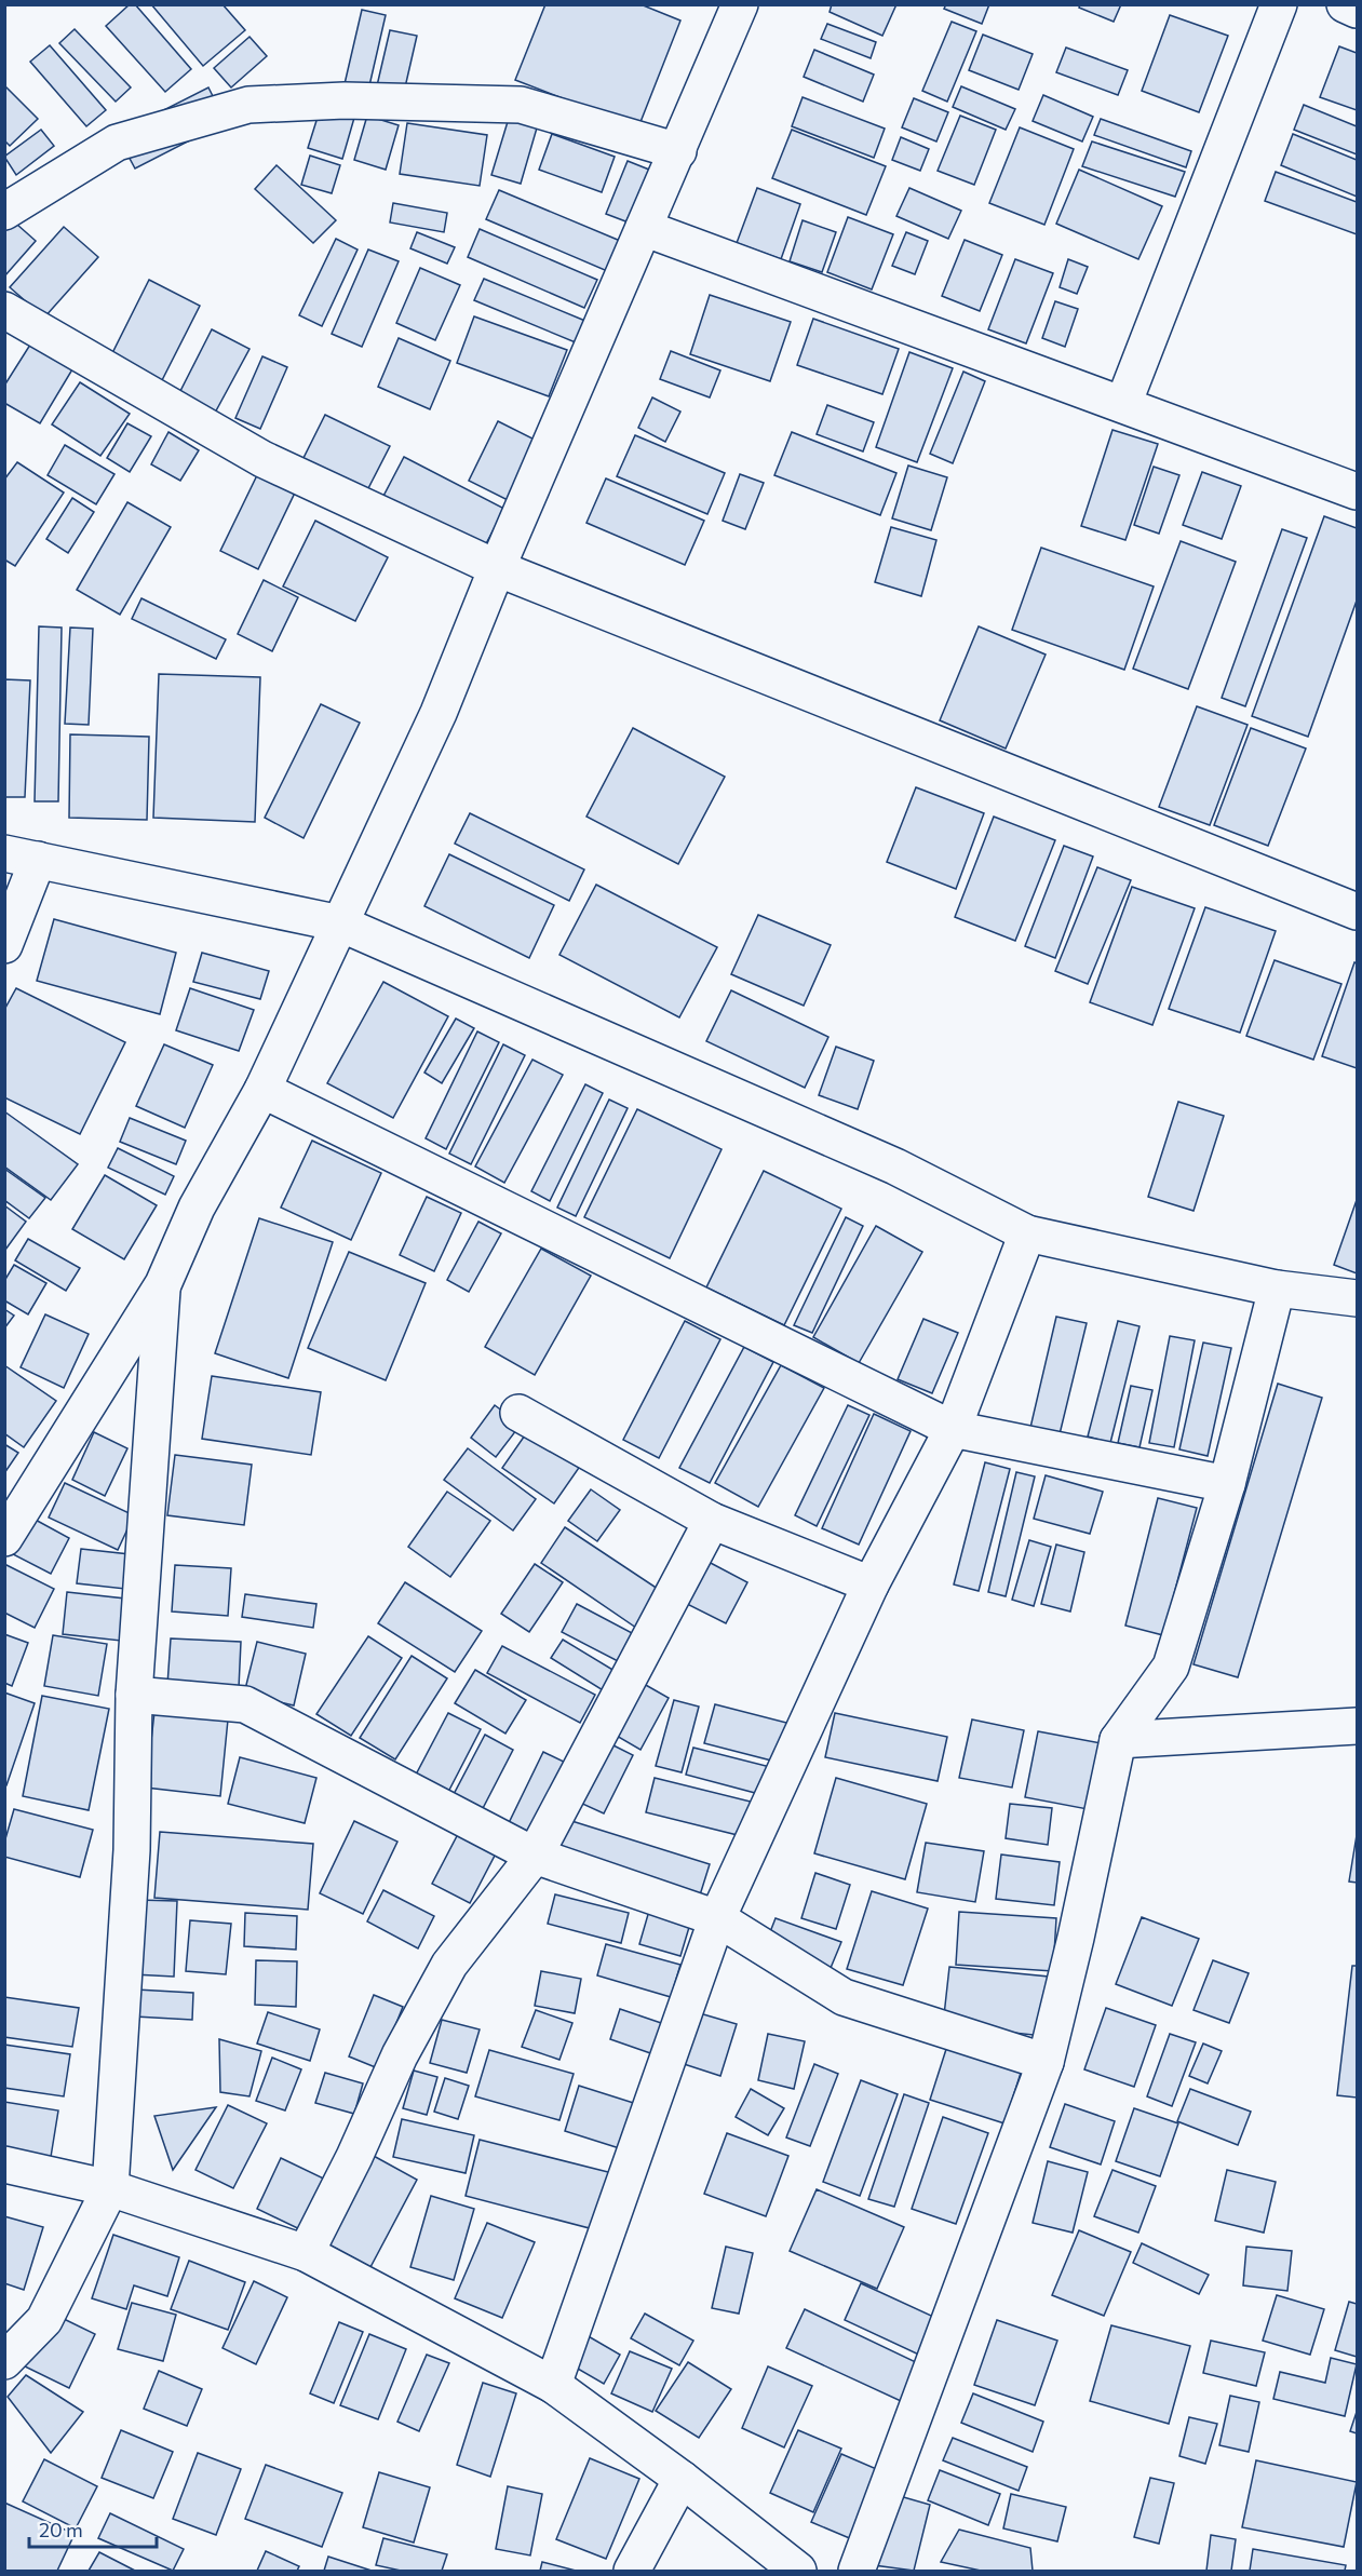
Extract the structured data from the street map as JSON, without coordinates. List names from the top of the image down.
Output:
{
  "scale_bar": "20 m"
}
